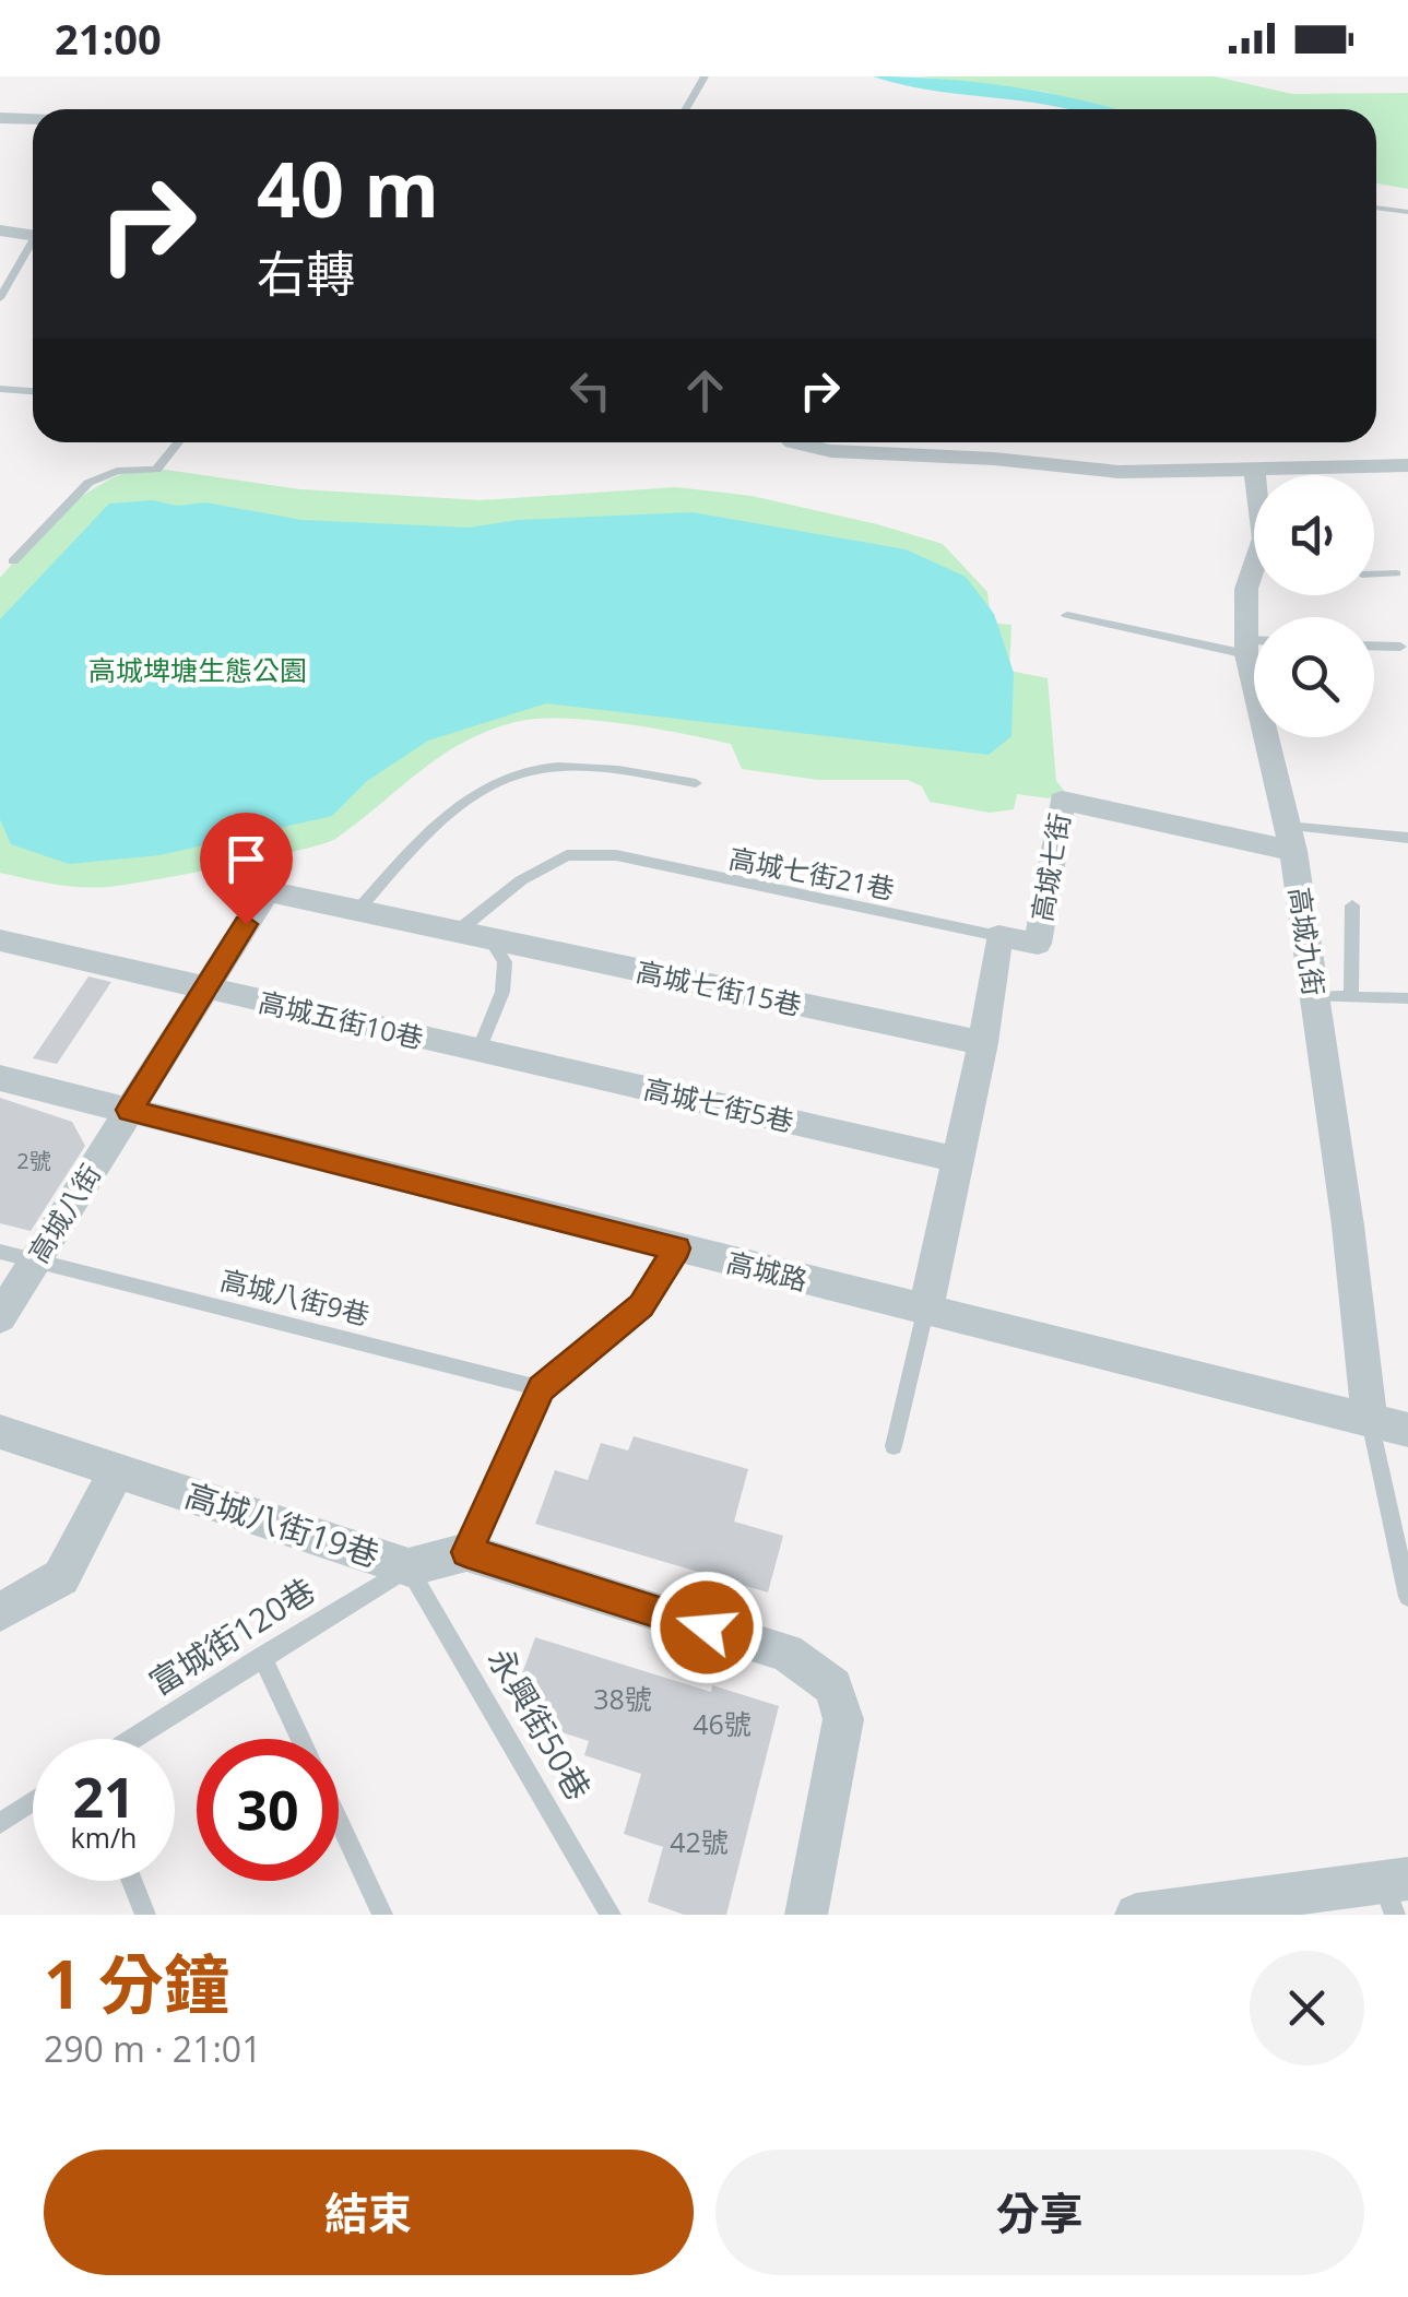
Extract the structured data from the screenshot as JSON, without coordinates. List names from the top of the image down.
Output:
{
  "streets": {
    "street": [
      "高城七街",
      "高城九街",
      "高城七街15巷",
      "高城五街10巷",
      "高城七街5巷",
      "高城八街",
      "高城路",
      "高城八街19巷"
    ],
    "lane": [
      "高城七街21巷",
      "高城八街9巷",
      "富城街120巷",
      "永興街50巷"
    ]
  },
  "crossings": [
    ["高城七街", "高城七街21巷"],
    ["高城七街", "高城九街"],
    ["高城七街", "高城七街15巷"],
    ["高城七街", "高城七街5巷"],
    ["高城七街", "高城路"],
    ["高城七街21巷", "高城七街15巷"],
    ["高城九街", "高城路"],
    ["高城七街15巷", "高城八街"],
    ["高城五街10巷", "高城七街5巷"],
    ["高城五街10巷", "高城八街"],
    ["高城八街", "高城路"],
    ["高城八街", "高城八街9巷"],
    ["高城八街19巷", "富城街120巷"],
    ["高城八街19巷", "永興街50巷"],
    ["富城街120巷", "永興街50巷"]
  ],
  "parks": ["高城埤塘生態公園"],
  "house_numbers": [
    "2號",
    "38號",
    "46號",
    "42號"
  ],
  "page": {
    "status": "21:00",
    "turn": ["40 m", "右轉"],
    "speed": "21 km/h",
    "limit": "30",
    "heading": ["1 分鐘", "290 m · 21:01"],
    "buttons": ["結束", "分享"]
  }
}
